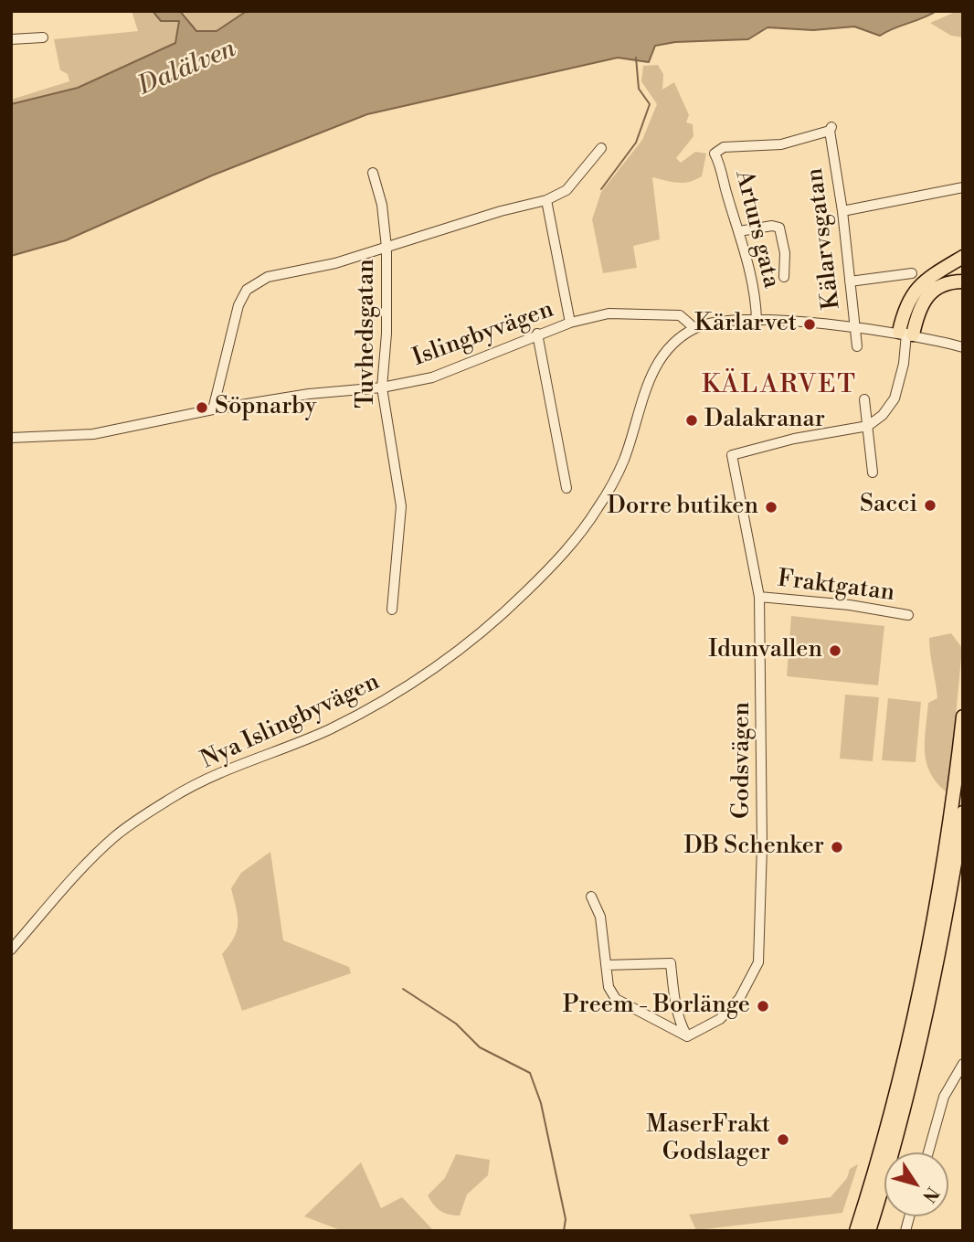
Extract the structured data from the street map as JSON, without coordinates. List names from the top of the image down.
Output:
{
  "streets": {
    "street": [
      "Arturs gata",
      "Kälarvsgatan",
      "Tuvhedsgatan",
      "Islingbyvägen",
      "Fraktgatan",
      "Nya Islingbyvägen",
      "Godsvägen"
    ]
  },
  "crossings": [
    ["Arturs gata", "Kälarvsgatan"],
    ["Tuvhedsgatan", "Islingbyvägen"],
    ["Islingbyvägen", "Nya Islingbyvägen"],
    ["Fraktgatan", "Godsvägen"]
  ],
  "districts": ["KÄLARVET"],
  "water": ["Dalälven"],
  "places": [
    "Kärlarvet",
    "Söpnarby",
    "Dalakranar",
    "Sacci",
    "Dorre butiken",
    "Idunvallen",
    "DB Schenker",
    "Preem - Borlänge",
    "MaserFrakt Godslager"
  ],
  "north": "bottom right"
}
